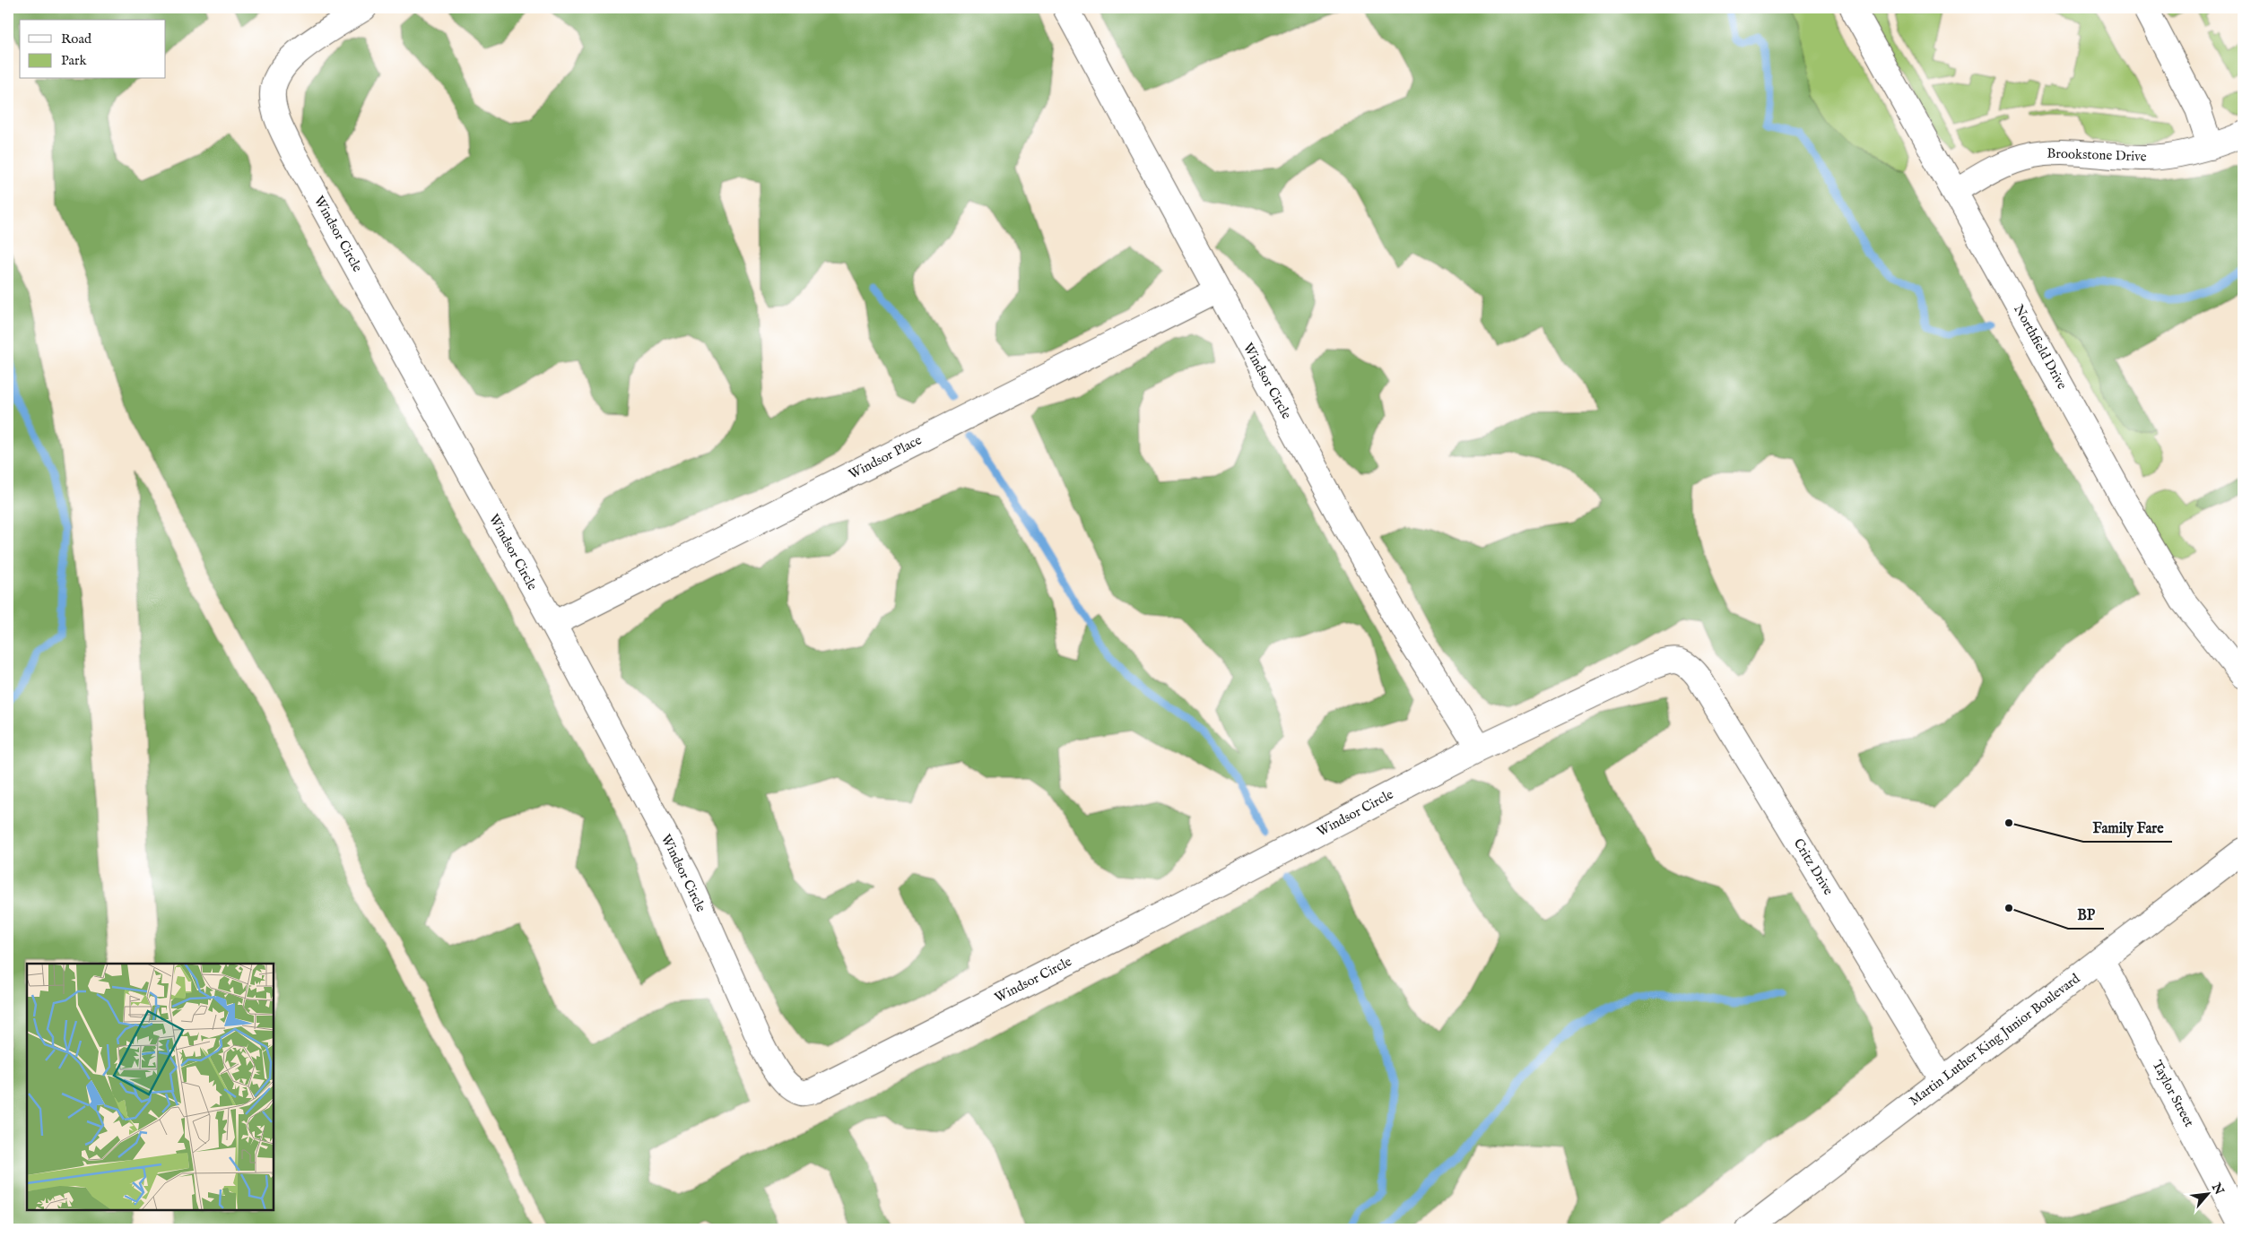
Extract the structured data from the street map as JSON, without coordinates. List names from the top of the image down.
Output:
{
  "streets": {
    "street": [
      "Brookstone Drive",
      "Windsor Circle",
      "Northfield Drive",
      "Windsor Place",
      "Critz Drive",
      "Martin Luther King Junior Boulevard",
      "Taylor Street"
    ]
  },
  "crossings": [
    ["Brookstone Drive", "Northfield Drive"],
    ["Windsor Circle", "Windsor Place"],
    ["Windsor Circle", "Critz Drive"],
    ["Critz Drive", "Martin Luther King Junior Boulevard"],
    ["Martin Luther King Junior Boulevard", "Taylor Street"]
  ],
  "places": ["Family Fare", "BP"],
  "legend": ["Road", "Park"],
  "north": "top right"
}
